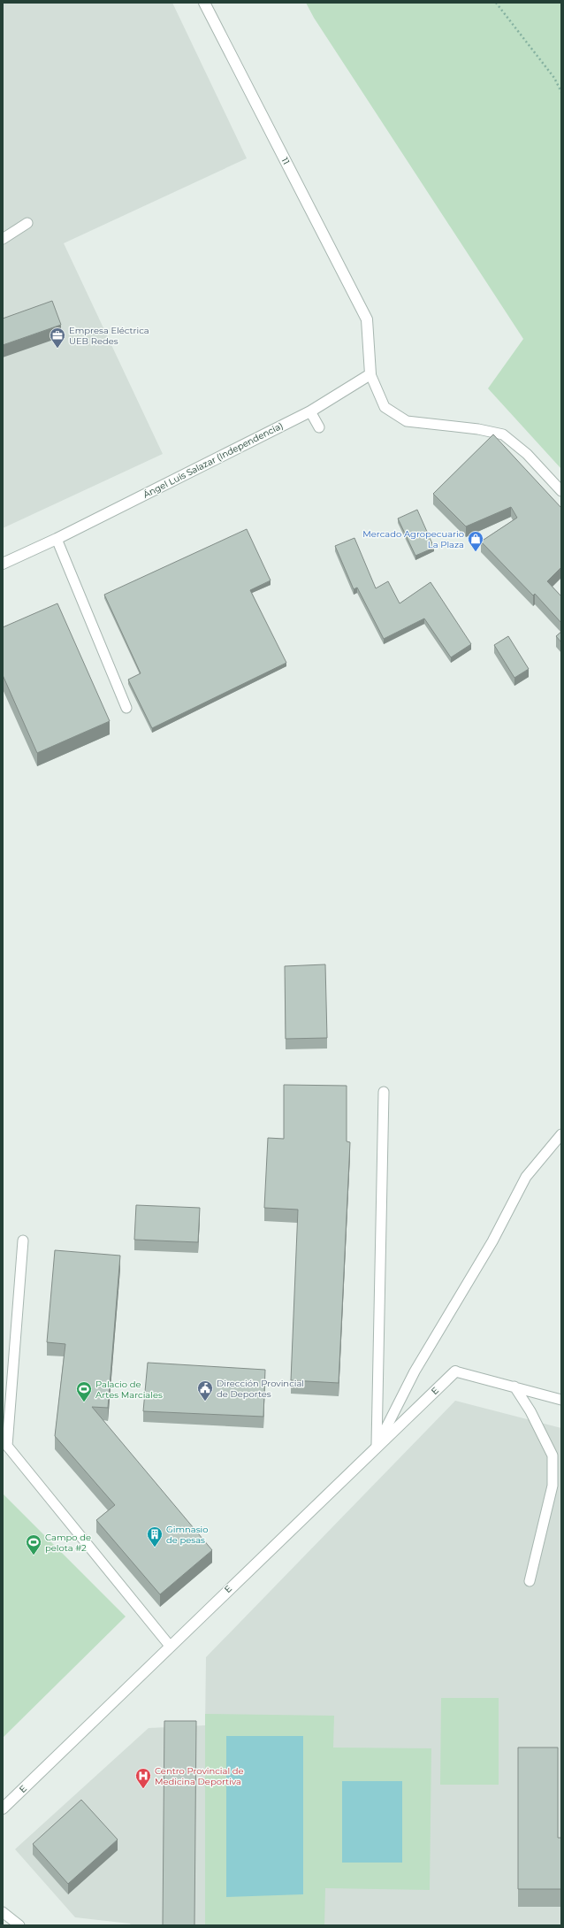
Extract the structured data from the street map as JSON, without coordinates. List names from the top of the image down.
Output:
{
  "streets": {
    "street": ["11", "Ángel Luis Salazar (Independencia)", "E"]
  },
  "crossings": [
    ["11", "Ángel Luis Salazar (Independencia)"]
  ],
  "places": {
    "office": ["Empresa Eléctrica UEB Redes"],
    "shop": ["Mercado Agropecuario La Plaza"],
    "public building": ["Dirección Provincial de Deportes"],
    "sports": ["Palacio de Artes Marciales", "Campo de pelota #2"],
    "building": ["Gimnasio de pesas"],
    "hospital": ["Centro Provincial de Medicina Deportiva"]
  }
}
